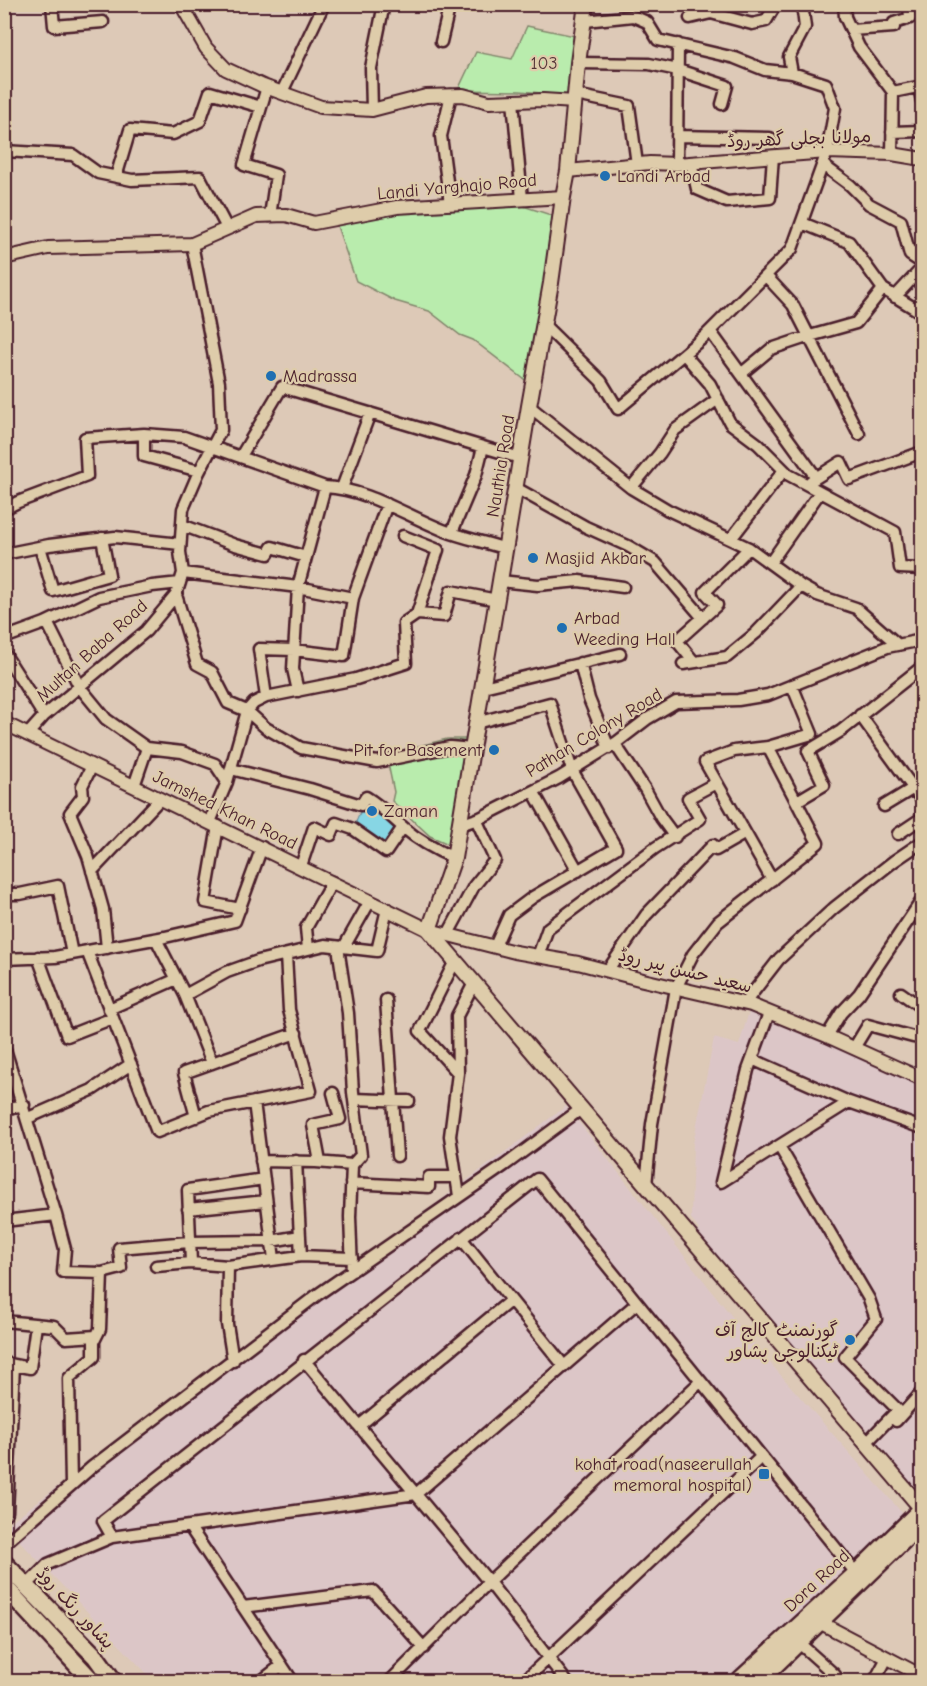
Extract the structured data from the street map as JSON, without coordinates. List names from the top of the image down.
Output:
{
  "streets": {
    "highway": ["پشاور رنگ روڈ"],
    "main road": ["Nauthia Road", "Dora Road"],
    "street": [
      "مولانا بجلی گھر روڈ",
      "Landi Yarghajo Road",
      "Multan Baba Road",
      "Pathan Colony Road",
      "Jamshed Khan Road",
      "سعید حسن پیر روڈ"
    ]
  },
  "crossings": [
    ["مولانا بجلی گھر روڈ", "Nauthia Road"],
    ["Landi Yarghajo Road", "Nauthia Road"],
    ["Landi Yarghajo Road", "Multan Baba Road"],
    ["Nauthia Road", "Pathan Colony Road"],
    ["Nauthia Road", "Jamshed Khan Road"],
    ["Nauthia Road", "سعید حسن پیر روڈ"],
    ["Multan Baba Road", "Jamshed Khan Road"],
    ["Jamshed Khan Road", "سعید حسن پیر روڈ"]
  ],
  "parks": ["103"],
  "places": {
    "other": [
      "Landi Arbad",
      "Madrassa",
      "Masjid Akbar",
      "Arbad Weeding Hall",
      "Pit for Basement",
      "Zaman",
      "گورنمنٹ کالج آف ٹیکنالوجی پشاور"
    ],
    "transit": ["kohat road(naseerullah memoral hospital)"]
  }
}
